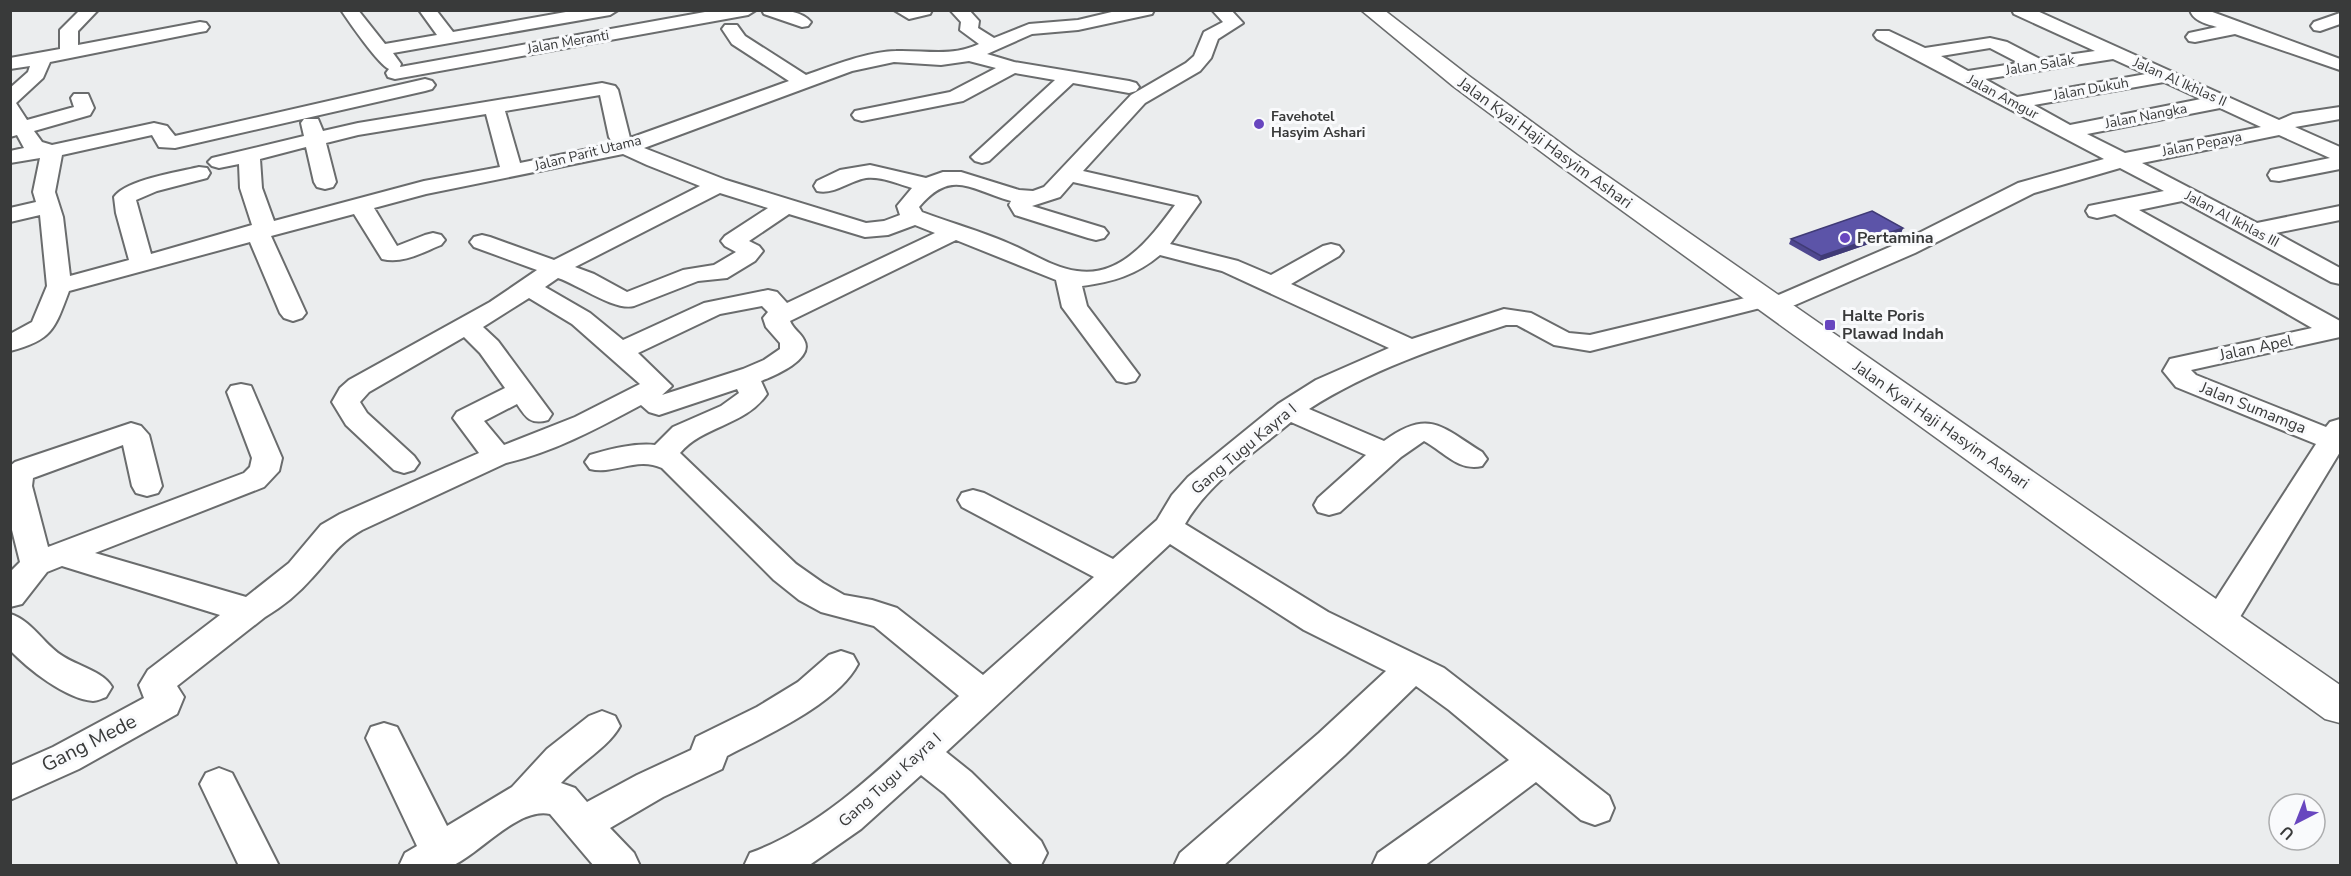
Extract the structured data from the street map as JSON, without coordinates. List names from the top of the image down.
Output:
{
  "streets": {
    "main road": ["Jalan Kyai Haji Hasyim Ashari"],
    "street": [
      "Jalan Meranti",
      "Jalan Salak",
      "Jalan Al Ikhlas II",
      "Jalan Dukuh",
      "Jalan Amgur",
      "Jalan Nangka",
      "Jalan Pepaya",
      "Jalan Parit Utama",
      "Jalan Al Ikhlas III",
      "Jalan Apel",
      "Jalan Sumamga",
      "Gang Tugu Kayra I",
      "Gang Mede"
    ]
  },
  "crossings": [
    ["Jalan Salak", "Jalan Al Ikhlas II"],
    ["Jalan Salak", "Jalan Amgur"],
    ["Jalan Al Ikhlas II", "Jalan Dukuh"],
    ["Jalan Al Ikhlas II", "Jalan Nangka"],
    ["Jalan Al Ikhlas II", "Jalan Pepaya"],
    ["Jalan Dukuh", "Jalan Amgur"],
    ["Jalan Amgur", "Jalan Nangka"],
    ["Jalan Amgur", "Jalan Pepaya"],
    ["Jalan Amgur", "Jalan Al Ikhlas III"],
    ["Jalan Kyai Haji Hasyim Ashari", "Jalan Pepaya"],
    ["Jalan Kyai Haji Hasyim Ashari", "Gang Tugu Kayra I"],
    ["Jalan Pepaya", "Jalan Al Ikhlas III"],
    ["Jalan Pepaya", "Gang Tugu Kayra I"],
    ["Jalan Apel", "Jalan Sumamga"]
  ],
  "places": {
    "other": ["Favehotel Hasyim Ashari", "Pertamina"],
    "transit": ["Halte Poris Plawad Indah"]
  },
  "north": "bottom left"
}
